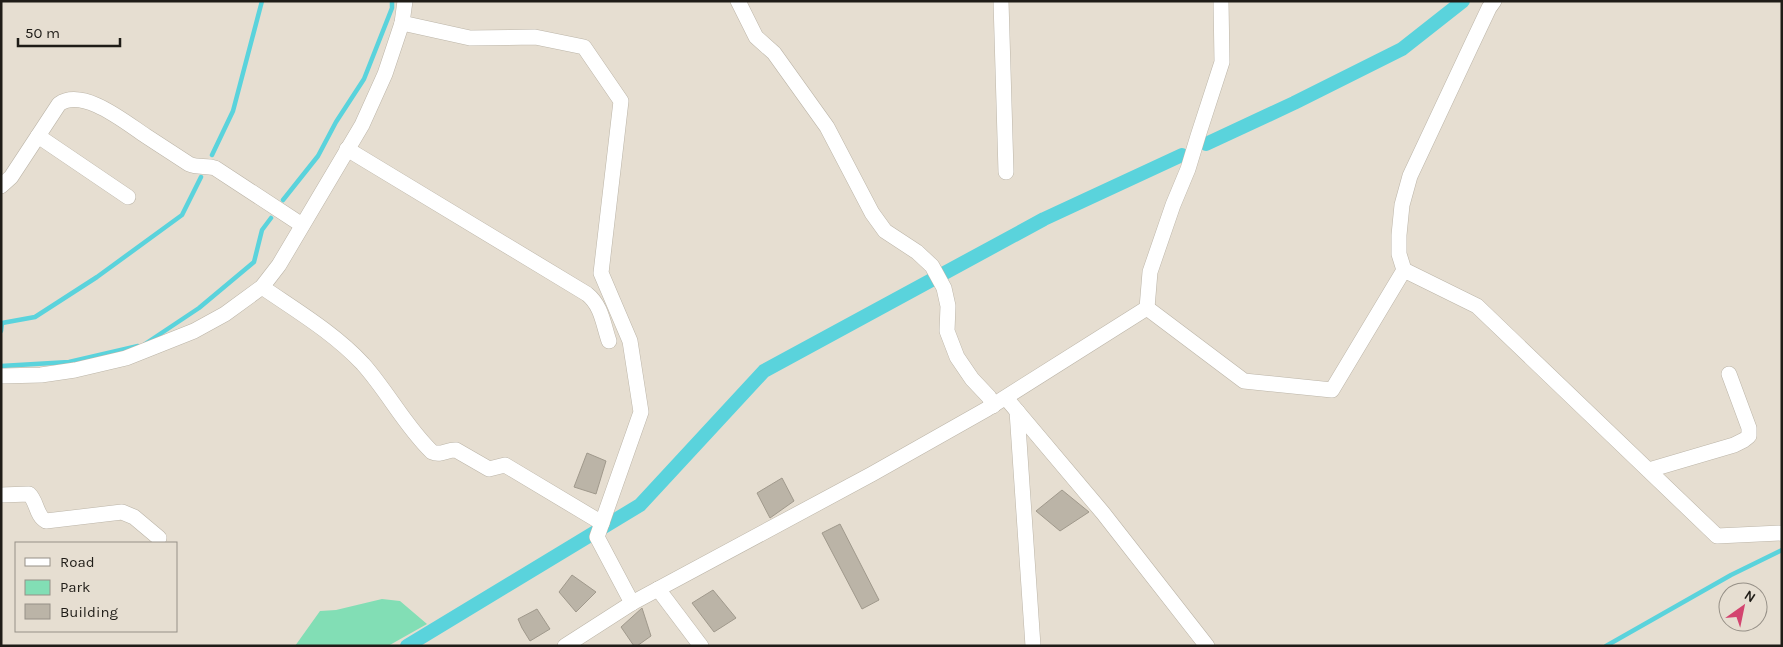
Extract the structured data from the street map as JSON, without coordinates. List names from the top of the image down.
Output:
{
  "legend": ["Road", "Park", "Building"],
  "scale_bar": "50 m",
  "north": "top right"
}
